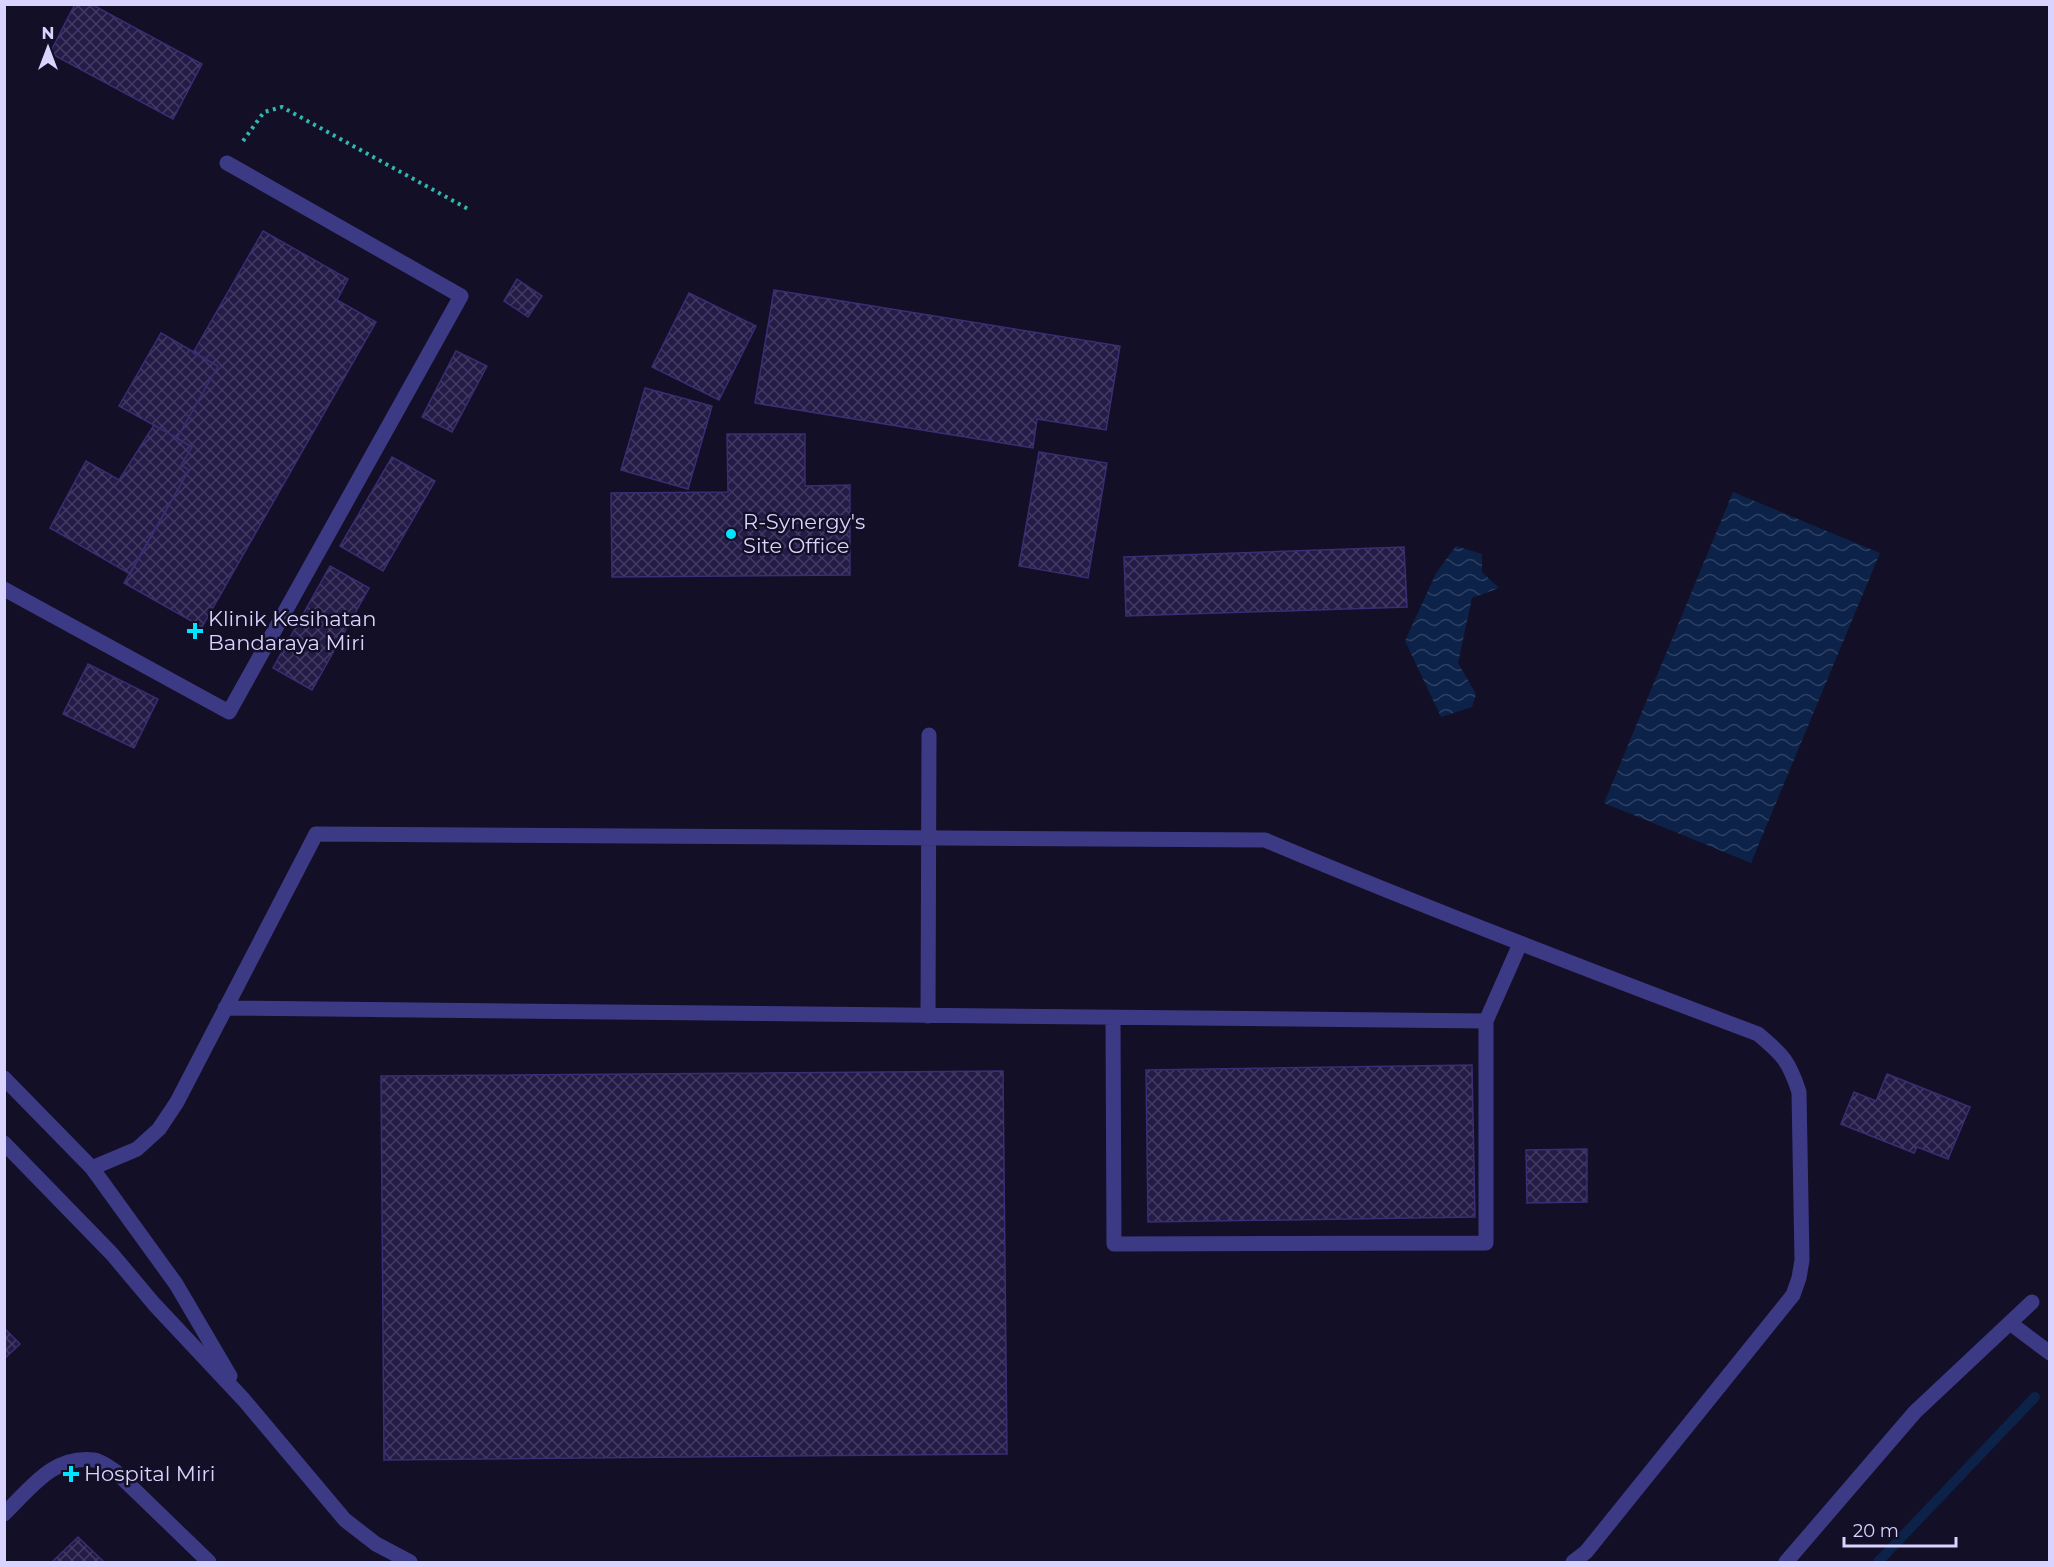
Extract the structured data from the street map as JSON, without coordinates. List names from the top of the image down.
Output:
{
  "places": {
    "other": ["R-Synergy's Site Office"],
    "health": ["Klinik Kesihatan Bandaraya Miri", "Hospital Miri"]
  },
  "scale_bar": "20 m",
  "north": "top"
}
